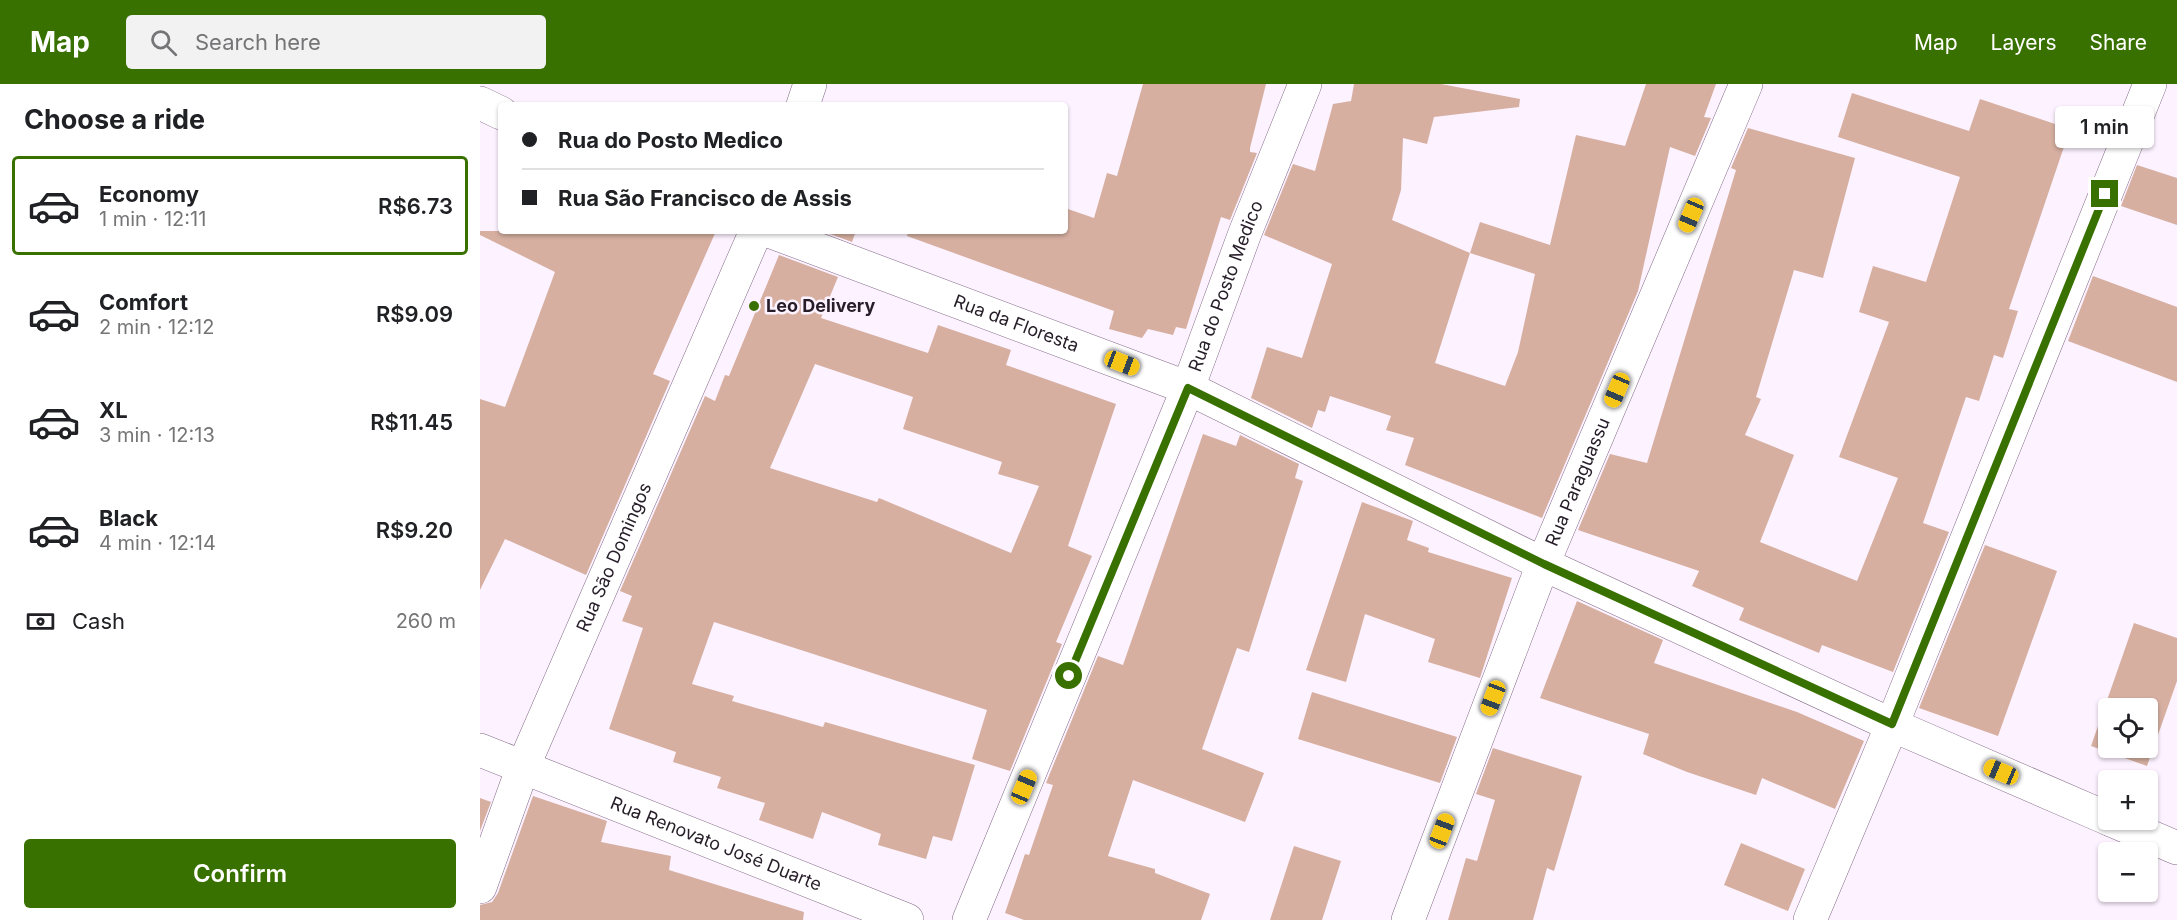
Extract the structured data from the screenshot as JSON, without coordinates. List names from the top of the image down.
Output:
{
  "streets": {
    "street": [
      "Rua do Posto Medico",
      "Rua da Floresta",
      "Rua Paraguassu",
      "Rua São Domingos",
      "Rua Renovato José Duarte"
    ]
  },
  "crossings": [
    ["Rua do Posto Medico", "Rua da Floresta"],
    ["Rua da Floresta", "Rua Paraguassu"],
    ["Rua São Domingos", "Rua Renovato José Duarte"]
  ],
  "places": ["Leo Delivery"],
  "page": {
    "header": "Map",
    "search": "Search here",
    "nav": ["Map", "Layers", "Share"],
    "heading": "Choose a ride",
    "banner": ["Rua do Posto Medico", "Rua São Francisco de Assis"],
    "bubble": "1 min",
    "list": [
      {
        "name": "Economy",
        "note": "1 min · 12:11",
        "value": "R$6.73"
      },
      {
        "name": "Comfort",
        "note": "2 min · 12:12",
        "value": "R$9.09"
      },
      {
        "name": "XL",
        "note": "3 min · 12:13",
        "value": "R$11.45"
      },
      {
        "name": "Black",
        "note": "4 min · 12:14",
        "value": "R$9.20"
      }
    ],
    "pay": ["Cash", "260 m"],
    "map_buttons": ["+", "−"],
    "buttons": "Confirm"
  }
}
